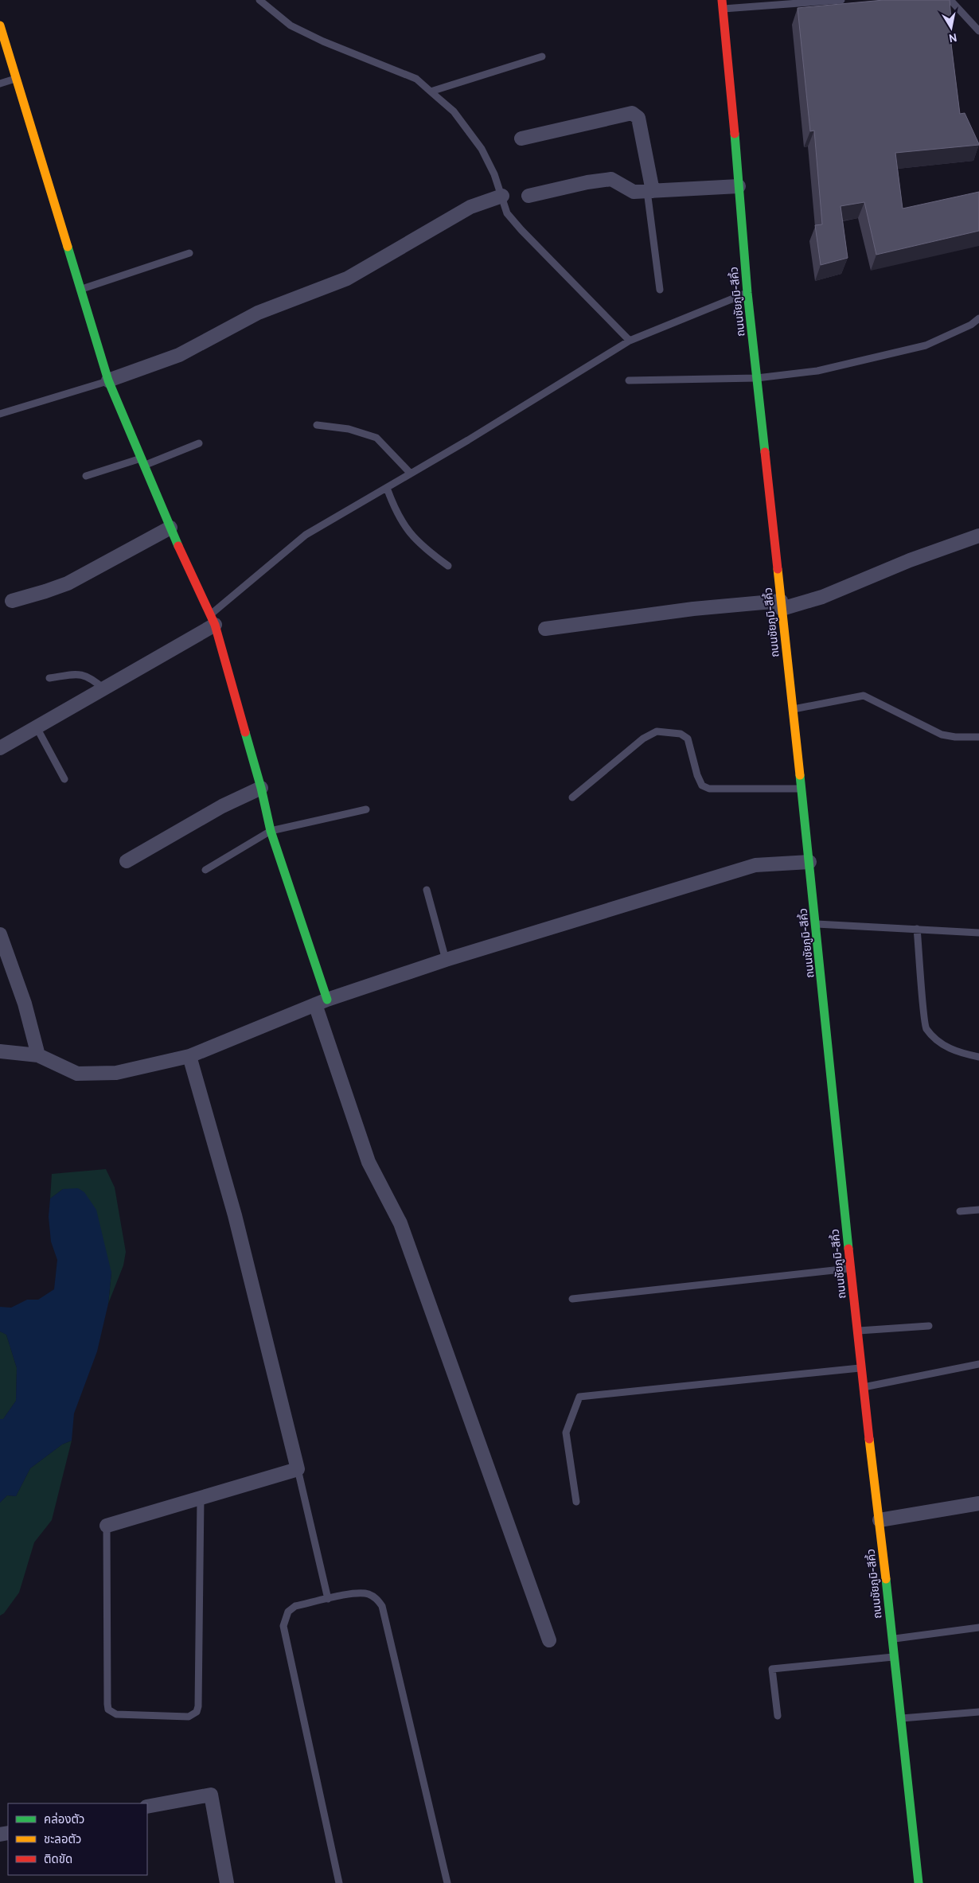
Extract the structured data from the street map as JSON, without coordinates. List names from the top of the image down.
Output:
{
  "streets": {
    "main road": ["ถนนชัยภูมิ-สีคิ้ว"]
  },
  "legend": ["คล่องตัว", "ชะลอตัว", "ติดขัด"],
  "north": "bottom"
}
